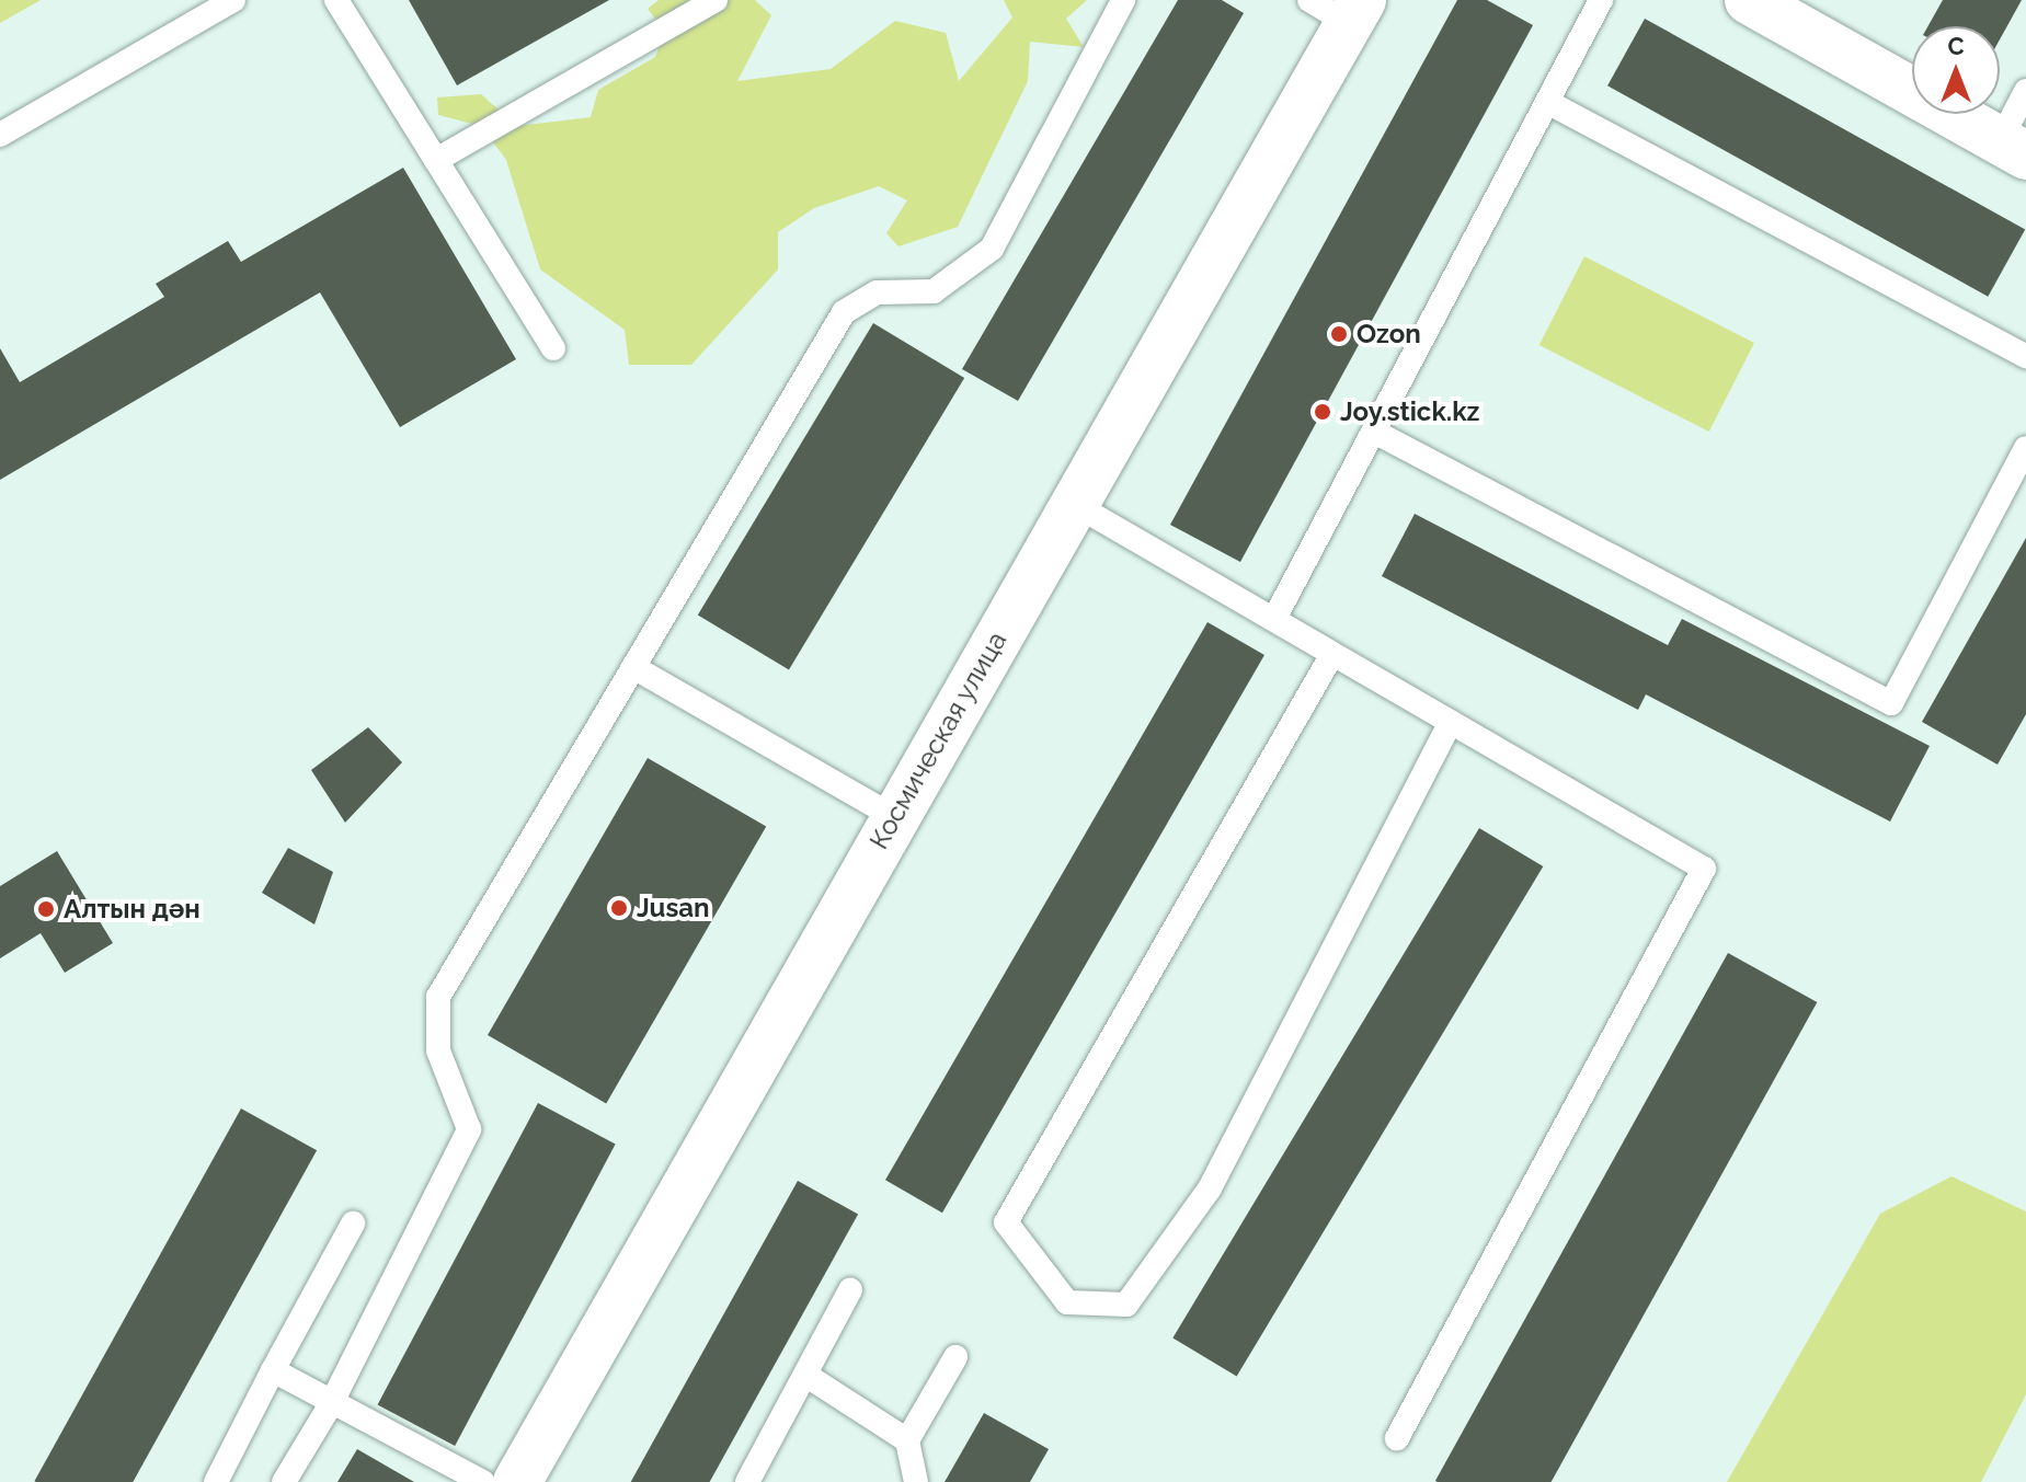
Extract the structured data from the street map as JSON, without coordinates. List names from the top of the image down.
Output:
{
  "streets": {
    "main road": ["Космическая улица"]
  },
  "places": [
    "Ozon",
    "Joy.stick.kz",
    "Jusan",
    "Алтын дән"
  ],
  "north": "top"
}
